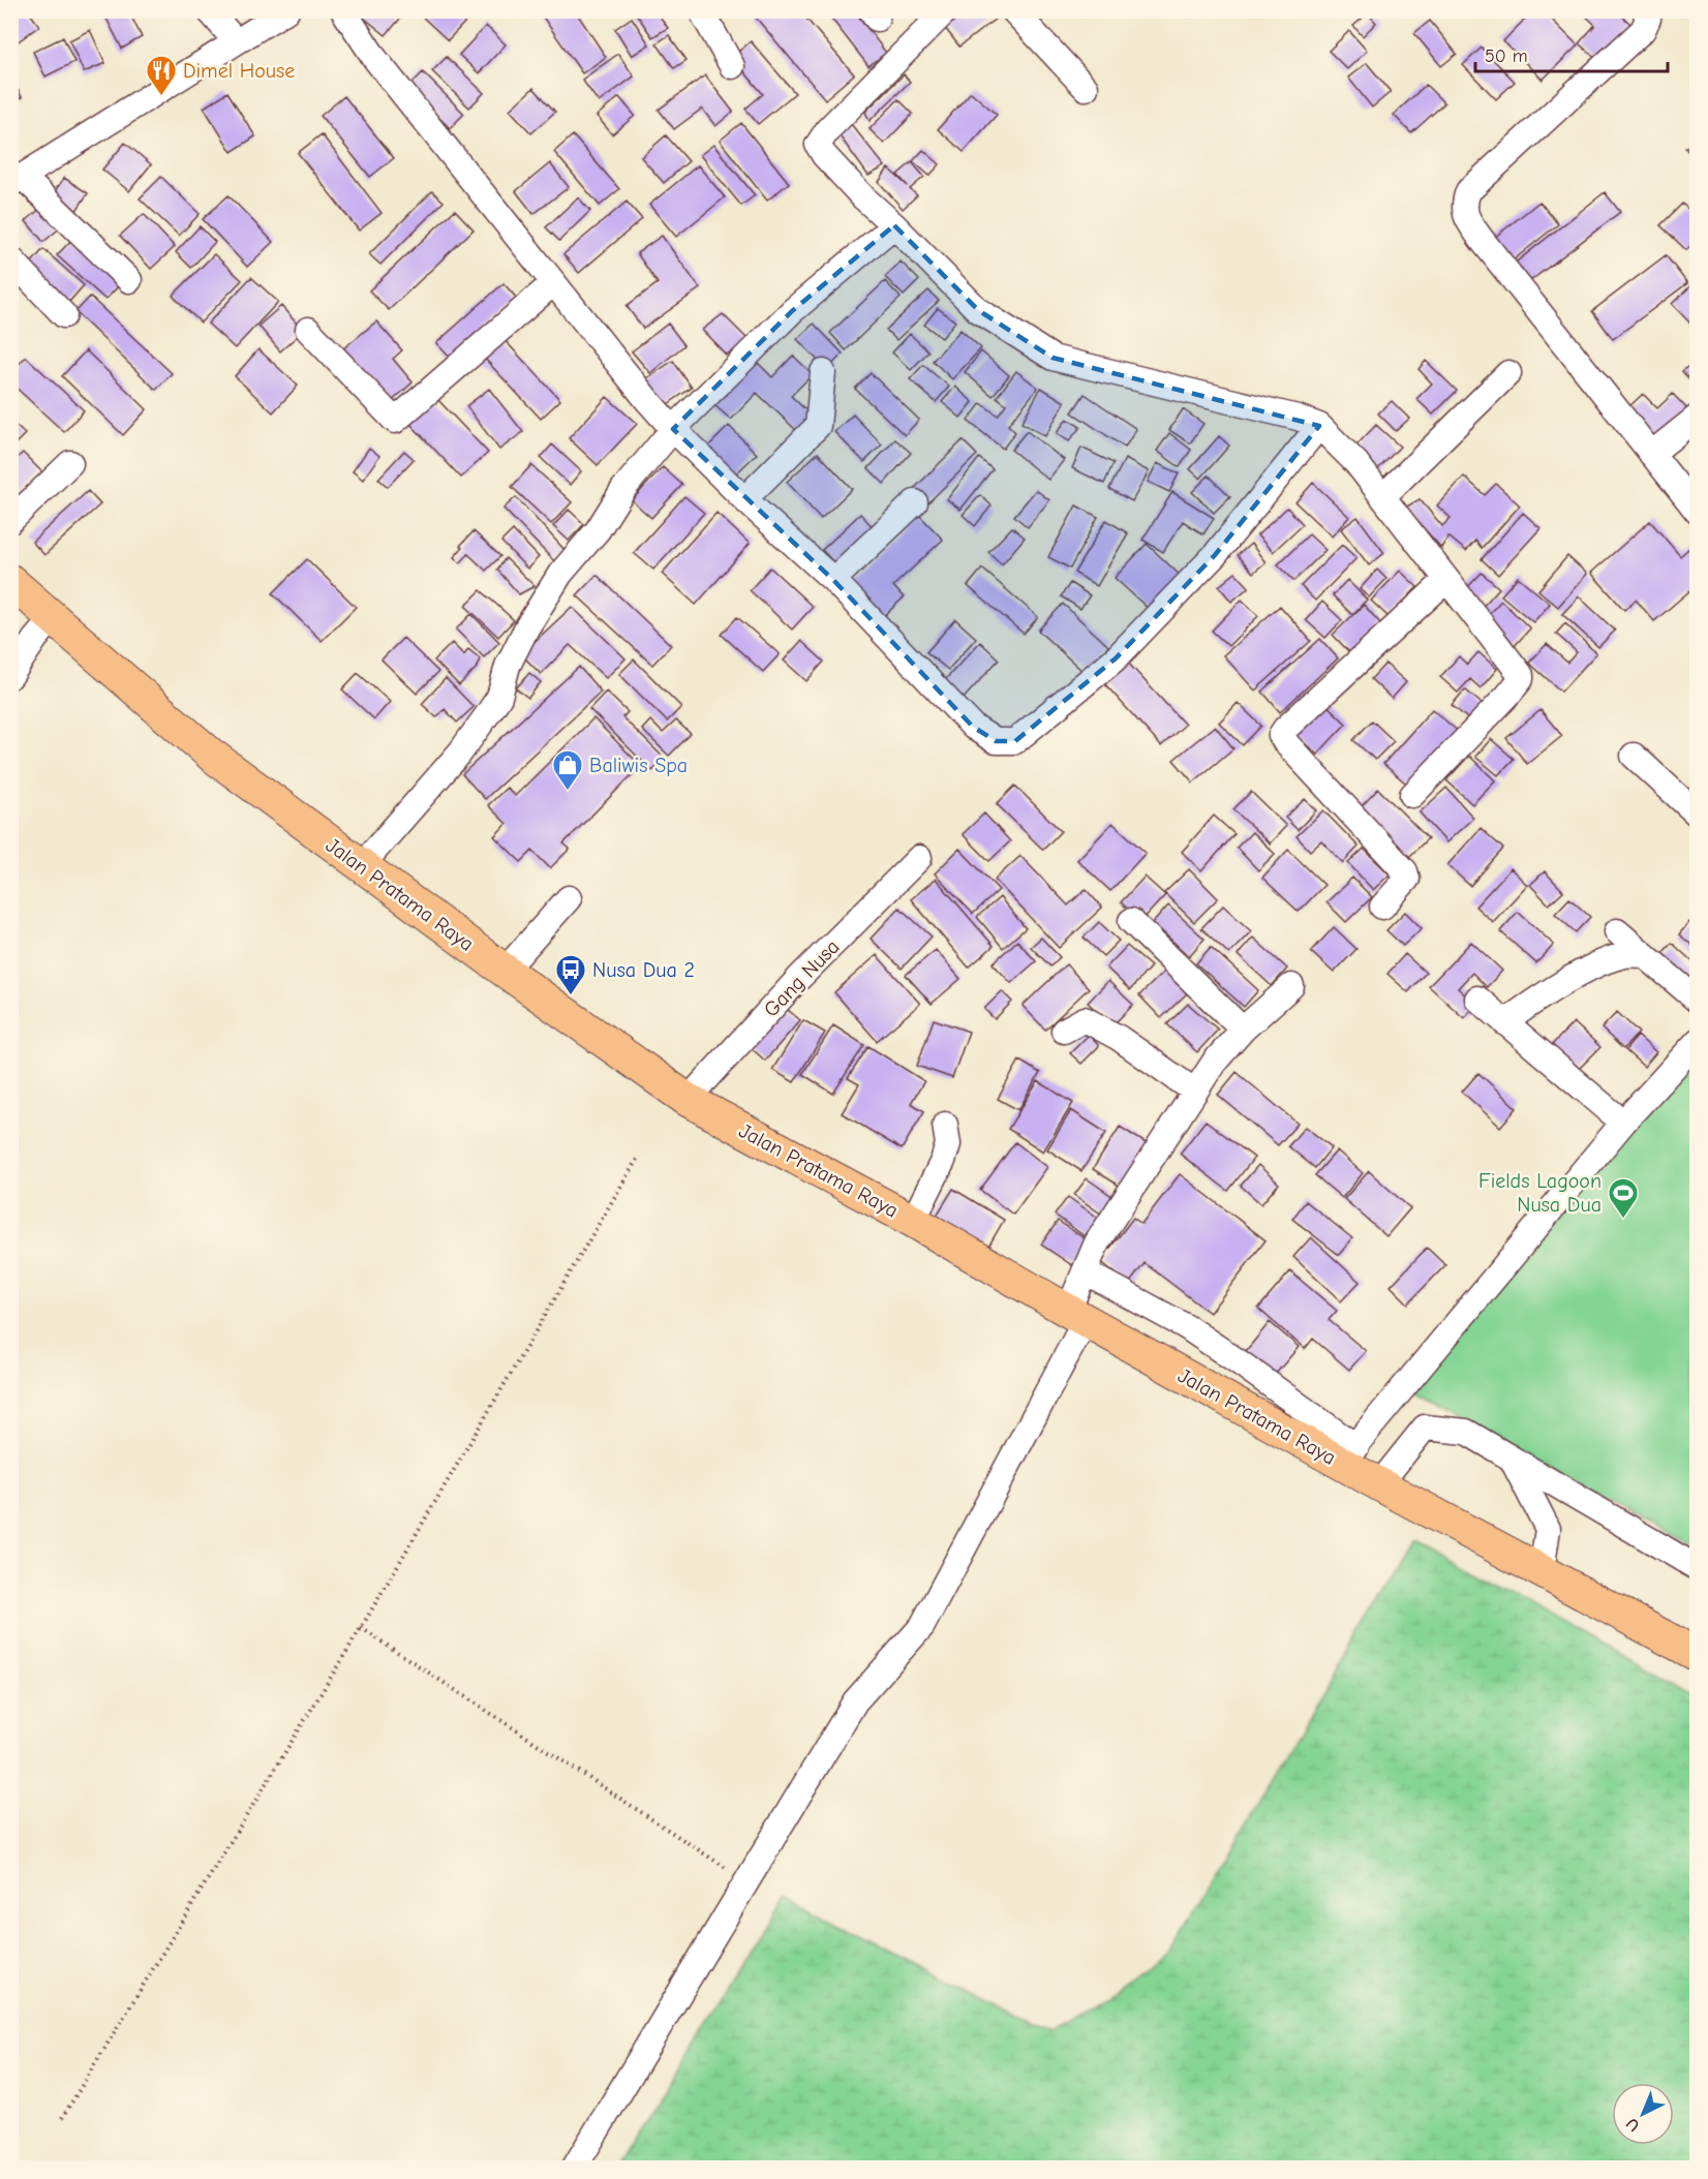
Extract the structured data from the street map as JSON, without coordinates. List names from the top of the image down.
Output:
{
  "streets": {
    "main road": ["Jalan Pratama Raya"],
    "street": ["Gang Nusa"]
  },
  "crossings": [
    ["Jalan Pratama Raya", "Gang Nusa"]
  ],
  "places": {
    "restaurant": ["Dimel House"],
    "shop": ["Baliwis Spa"],
    "bus stop": ["Nusa Dua 2"],
    "sports": ["Fields Lagoon Nusa Dua"]
  },
  "scale_bar": "50 m",
  "north": "bottom left"
}
